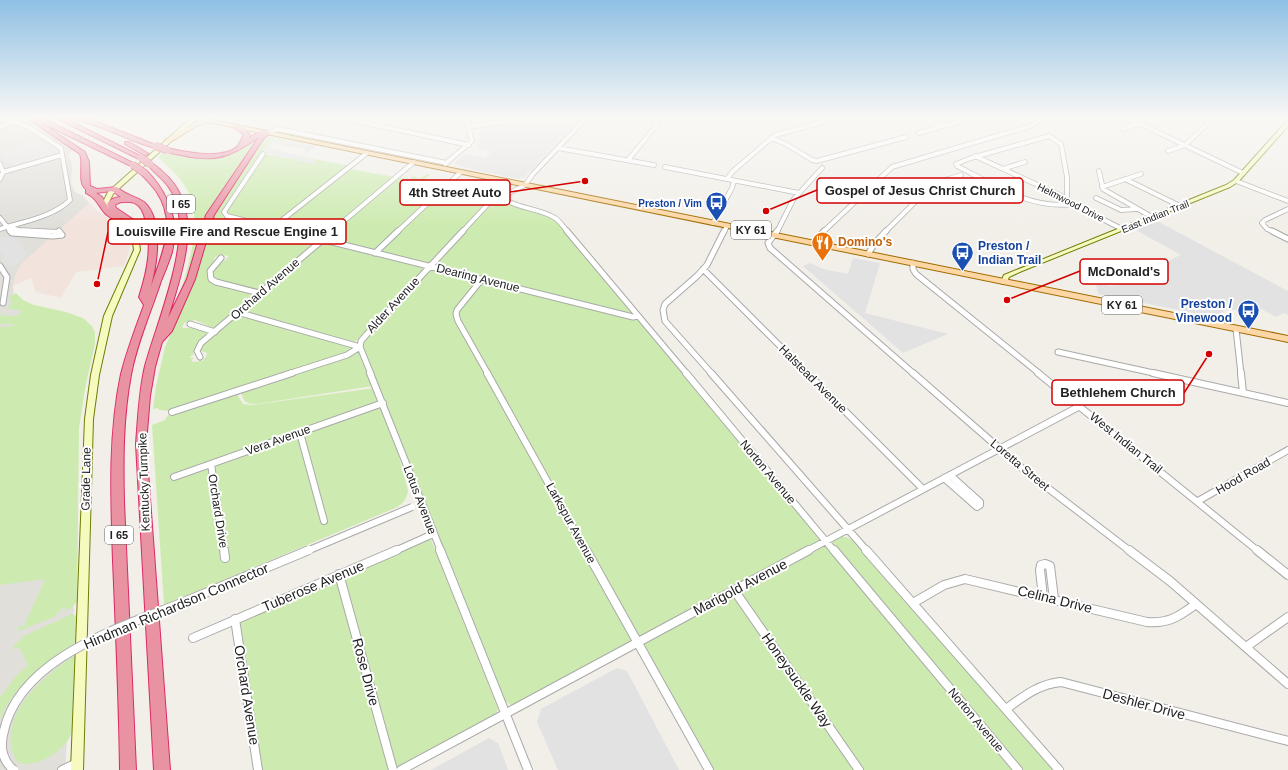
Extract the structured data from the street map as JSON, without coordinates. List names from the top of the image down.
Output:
{
  "streets": {
    "highway": ["I 65", "Kentucky Turnpike"],
    "main road": ["East Indian Trail", "KY 61", "Grade Lane"],
    "street": [
      "Helmwood Drive",
      "Dearing Avenue",
      "Orchard Avenue",
      "Alder Avenue",
      "Halstead Avenue",
      "Vera Avenue",
      "West Indian Trail",
      "Loretta Street",
      "Norton Avenue",
      "Hood Road",
      "Lotus Avenue",
      "Orchard Drive",
      "Larkspur Avenue",
      "Tuberose Avenue",
      "Marigold Avenue",
      "Celina Drive",
      "Hindman Richardson Connector",
      "Rose Drive",
      "Honeysuckle Way",
      "Deshler Drive"
    ]
  },
  "crossings": [
    ["Helmwood Drive", "East Indian Trail"],
    ["I 65", "Kentucky Turnpike"],
    ["East Indian Trail", "KY 61"],
    ["KY 61", "Orchard Avenue"],
    ["KY 61", "Alder Avenue"],
    ["KY 61", "West Indian Trail"],
    ["KY 61", "Loretta Street"],
    ["Dearing Avenue", "Orchard Avenue"],
    ["Dearing Avenue", "Alder Avenue"],
    ["Dearing Avenue", "Norton Avenue"],
    ["Dearing Avenue", "Larkspur Avenue"],
    ["Orchard Avenue", "Tuberose Avenue"],
    ["Alder Avenue", "Norton Avenue"],
    ["Alder Avenue", "Lotus Avenue"],
    ["Halstead Avenue", "Norton Avenue"],
    ["Halstead Avenue", "Marigold Avenue"],
    ["Vera Avenue", "Lotus Avenue"],
    ["Vera Avenue", "Orchard Drive"],
    ["West Indian Trail", "Hood Road"],
    ["West Indian Trail", "Marigold Avenue"],
    ["Loretta Street", "Marigold Avenue"],
    ["Loretta Street", "Celina Drive"],
    ["Norton Avenue", "Marigold Avenue"],
    ["Norton Avenue", "Celina Drive"],
    ["Norton Avenue", "Deshler Drive"],
    ["Lotus Avenue", "Tuberose Avenue"],
    ["Lotus Avenue", "Marigold Avenue"],
    ["Lotus Avenue", "Hindman Richardson Connector"],
    ["Larkspur Avenue", "Marigold Avenue"],
    ["Tuberose Avenue", "Rose Drive"],
    ["Marigold Avenue", "Honeysuckle Way"]
  ],
  "places": {
    "other": [
      "4th Street Auto",
      "Gospel of Jesus Christ Church",
      "Louisville Fire and Rescue Engine 1",
      "McDonald's",
      "Bethlehem Church"
    ],
    "bus stop": ["Preston / Vim", "Preston / Indian Trail", "Preston / Vinewood"],
    "restaurant": ["Domino's"]
  }
}
